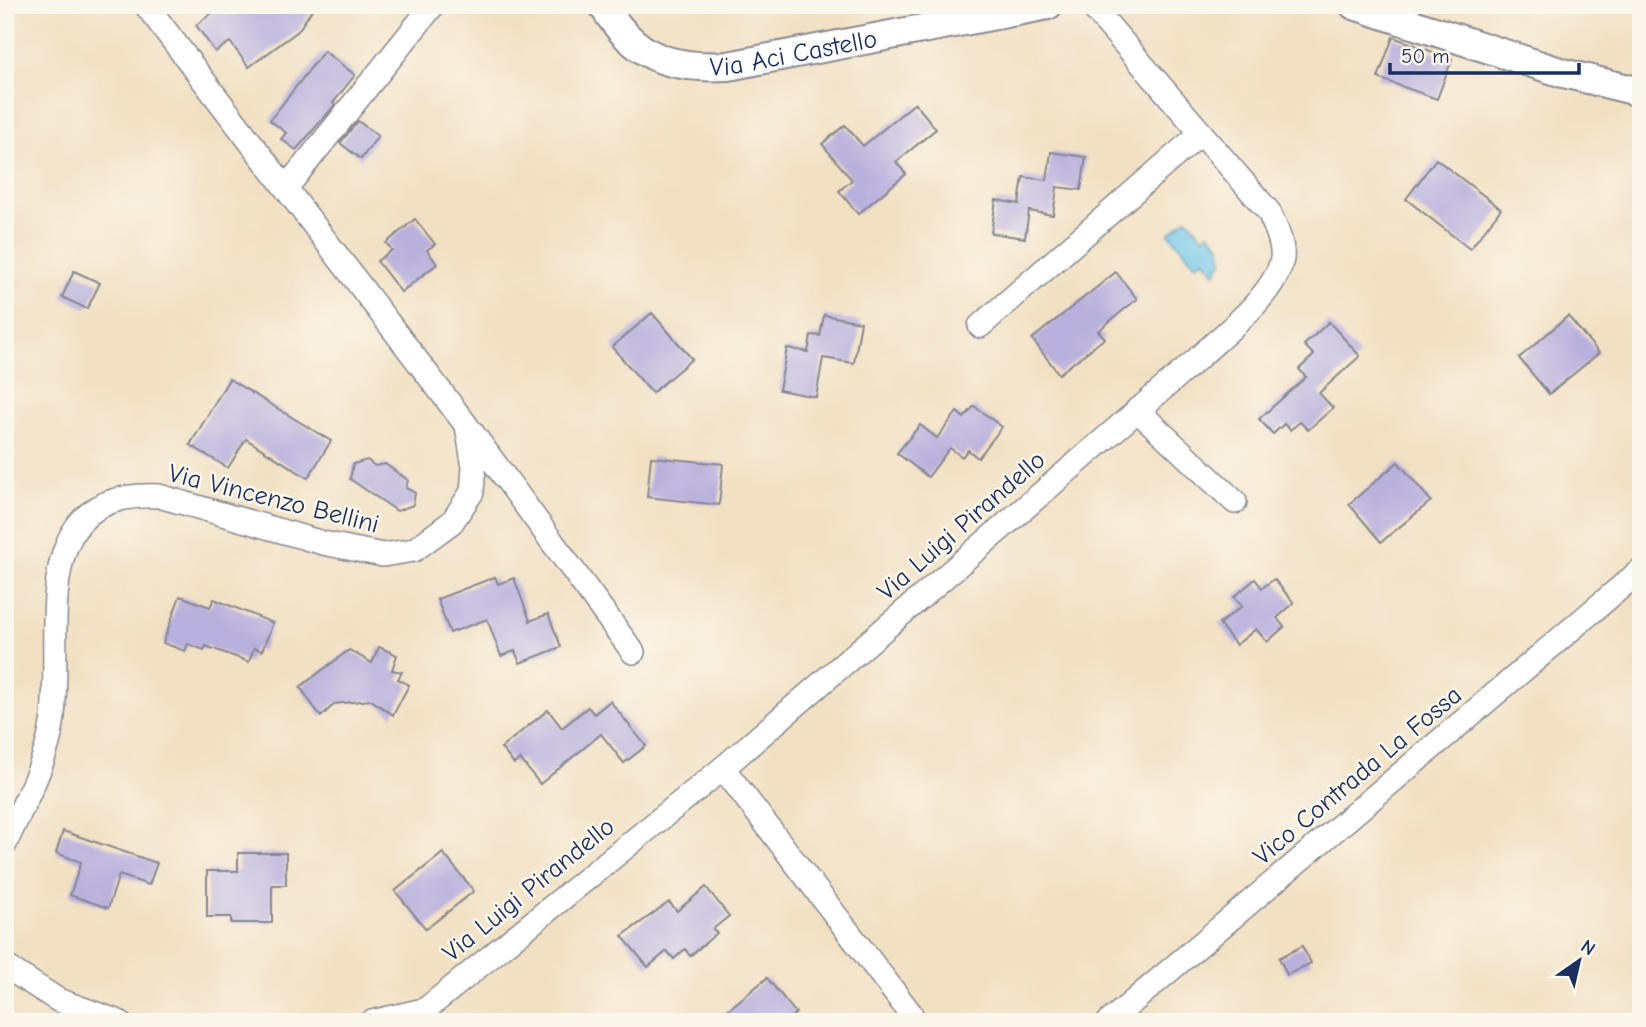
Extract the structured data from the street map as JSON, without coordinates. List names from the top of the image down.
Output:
{
  "streets": {
    "street": [
      "Via Aci Castello",
      "Via Vincenzo Bellini",
      "Via Luigi Pirandello",
      "Vico Contrada La Fossa"
    ]
  },
  "scale_bar": "50 m",
  "north": "top right"
}
